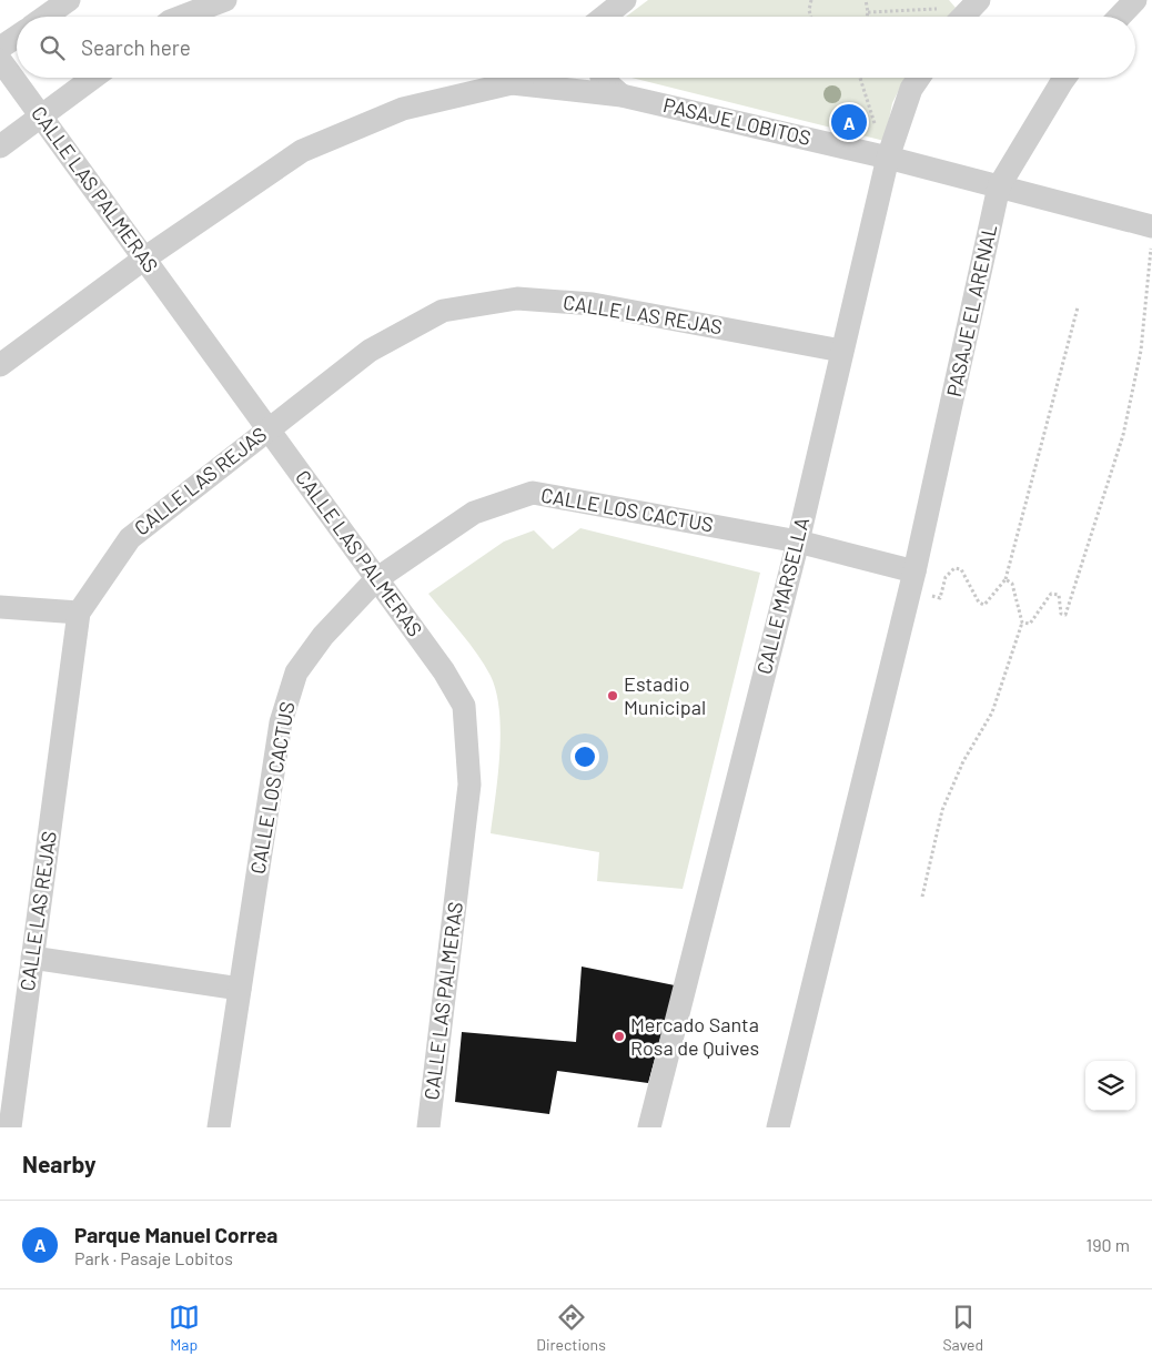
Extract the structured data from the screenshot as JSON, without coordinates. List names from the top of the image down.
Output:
{
  "streets": {
    "street": [
      "PASAJE LOBITOS",
      "CALLE LAS PALMERAS",
      "PASAJE EL ARENAL",
      "CALLE LAS REJAS",
      "CALLE LOS CACTUS",
      "CALLE MARSELLA"
    ]
  },
  "crossings": [
    ["PASAJE LOBITOS", "PASAJE EL ARENAL"],
    ["PASAJE LOBITOS", "CALLE MARSELLA"],
    ["CALLE LAS PALMERAS", "CALLE LAS REJAS"],
    ["CALLE LAS PALMERAS", "CALLE LOS CACTUS"],
    ["PASAJE EL ARENAL", "CALLE LOS CACTUS"],
    ["CALLE LAS REJAS", "CALLE MARSELLA"],
    ["CALLE LOS CACTUS", "CALLE MARSELLA"]
  ],
  "places": ["Estadio Municipal", "Mercado Santa Rosa de Quives"],
  "page": {
    "search": "Search here",
    "pins": "A",
    "heading": "Nearby",
    "list": [
      {
        "mark": "A",
        "name": "Parque Manuel Correa",
        "note": "Park · Pasaje Lobitos",
        "value": "190 m"
      }
    ],
    "nav": ["Map", "Directions", "Saved"]
  }
}
